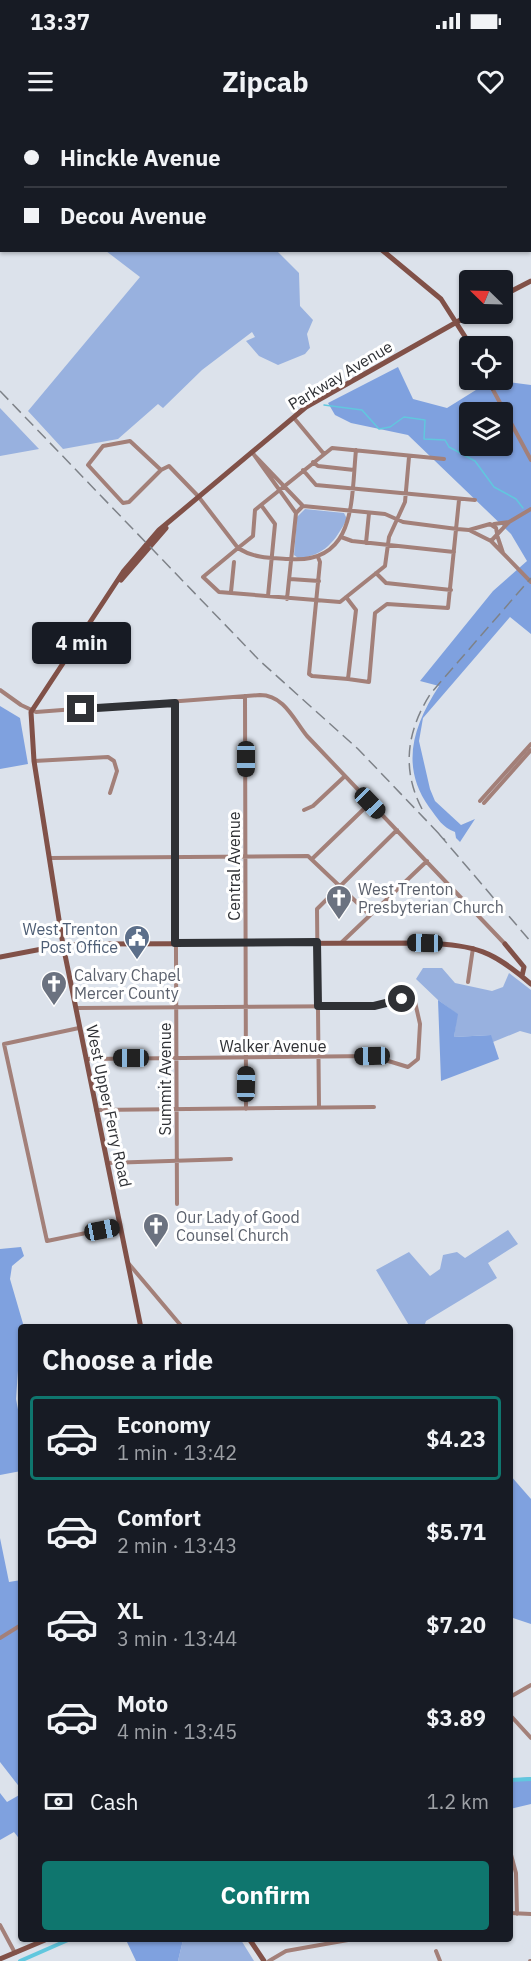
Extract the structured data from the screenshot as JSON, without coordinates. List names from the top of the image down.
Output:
{
  "streets": {
    "main road": ["Parkway Avenue", "West Upper Ferry Road"],
    "street": ["Central Avenue", "Walker Avenue", "Summit Avenue"]
  },
  "crossings": [
    ["Parkway Avenue", "West Upper Ferry Road"],
    ["Central Avenue", "Walker Avenue"],
    ["Walker Avenue", "Summit Avenue"],
    ["Walker Avenue", "West Upper Ferry Road"]
  ],
  "places": {
    "church": ["West Trenton Presbyterian Church", "Calvary Chapel Mercer County", "Our Lady of Good Counsel Church"],
    "public building": ["West Trenton Post Office"]
  },
  "north": "top left",
  "page": {
    "status": "13:37",
    "header": "Zipcab",
    "banner": ["Hinckle Avenue", "Decou Avenue"],
    "bubble": "4 min",
    "heading": "Choose a ride",
    "list": [
      {
        "name": "Economy",
        "note": "1 min · 13:42",
        "value": "$4.23"
      },
      {
        "name": "Comfort",
        "note": "2 min · 13:43",
        "value": "$5.71"
      },
      {
        "name": "XL",
        "note": "3 min · 13:44",
        "value": "$7.20"
      },
      {
        "name": "Moto",
        "note": "4 min · 13:45",
        "value": "$3.89"
      }
    ],
    "pay": ["Cash", "1.2 km"],
    "buttons": "Confirm"
  }
}
